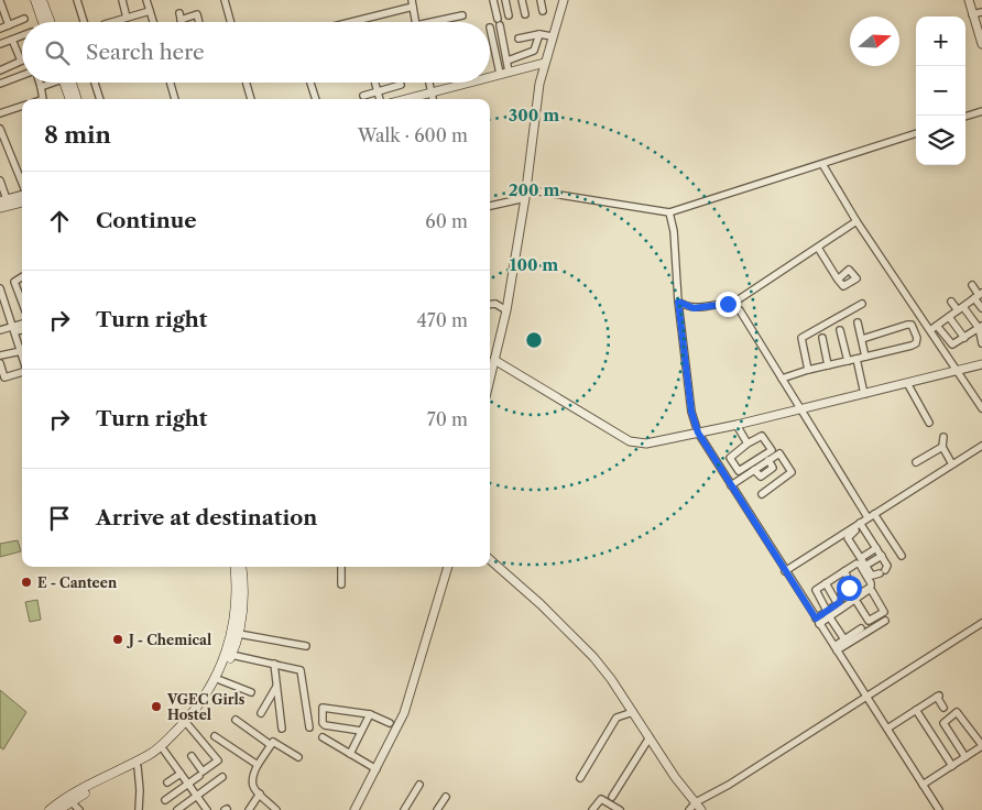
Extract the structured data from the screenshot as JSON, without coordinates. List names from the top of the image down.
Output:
{
  "places": ["E - Canteen", "J - Chemical", "VGEC Girls Hostel"],
  "north": "right",
  "page": {
    "map_buttons": ["+", "−"],
    "search": "Search here",
    "heading": ["8 min", "Walk · 600 m"],
    "list": [
      ["Continue", "60 m"],
      ["Turn right", "470 m"],
      ["Turn right", "70 m"],
      "Arrive at destination"
    ]
  },
  "rings": ["300 m", "200 m", "100 m"]
}
